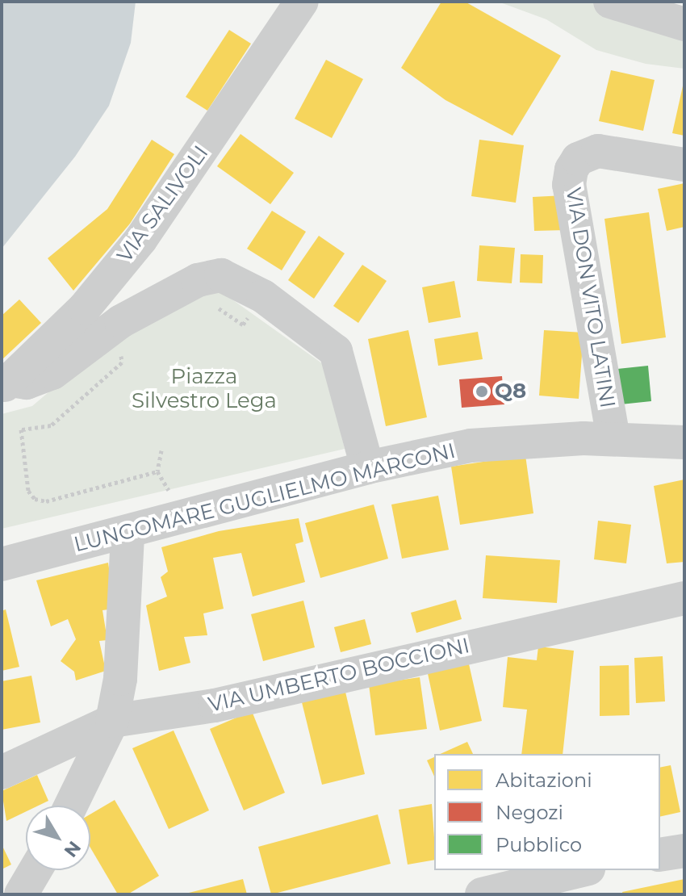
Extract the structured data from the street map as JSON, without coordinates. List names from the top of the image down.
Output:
{
  "streets": {
    "street": [
      "VIA SALIVOLI",
      "VIA DON VITO LATINI",
      "LUNGOMARE GUGLIELMO MARCONI",
      "VIA UMBERTO BOCCIONI"
    ]
  },
  "crossings": [
    ["VIA DON VITO LATINI", "LUNGOMARE GUGLIELMO MARCONI"]
  ],
  "parks": ["Piazza Silvestro Lega"],
  "places": ["Q8"],
  "legend": ["Abitazioni", "Negozi", "Pubblico"],
  "north": "bottom right"
}
